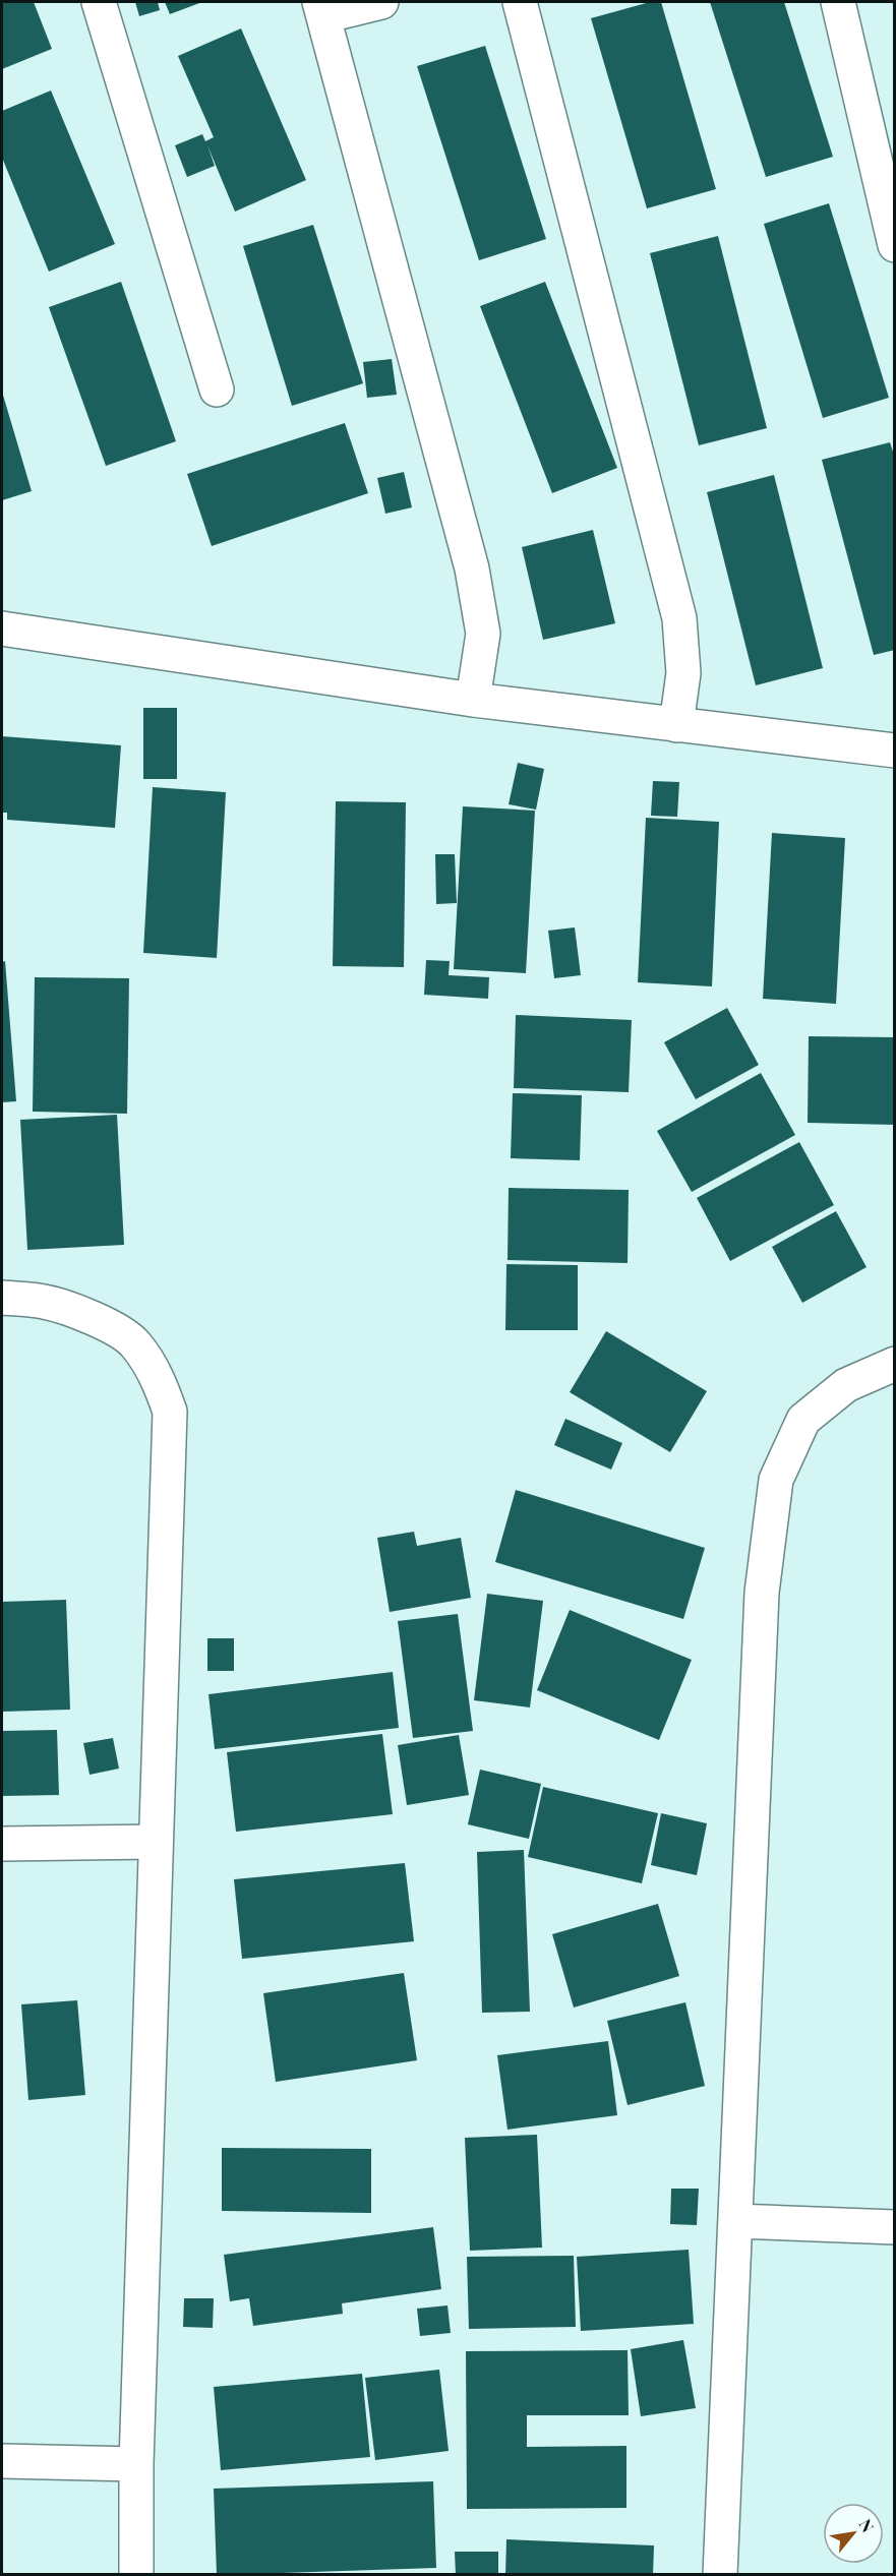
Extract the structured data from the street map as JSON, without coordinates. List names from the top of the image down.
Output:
{
  "north": "top right"
}
